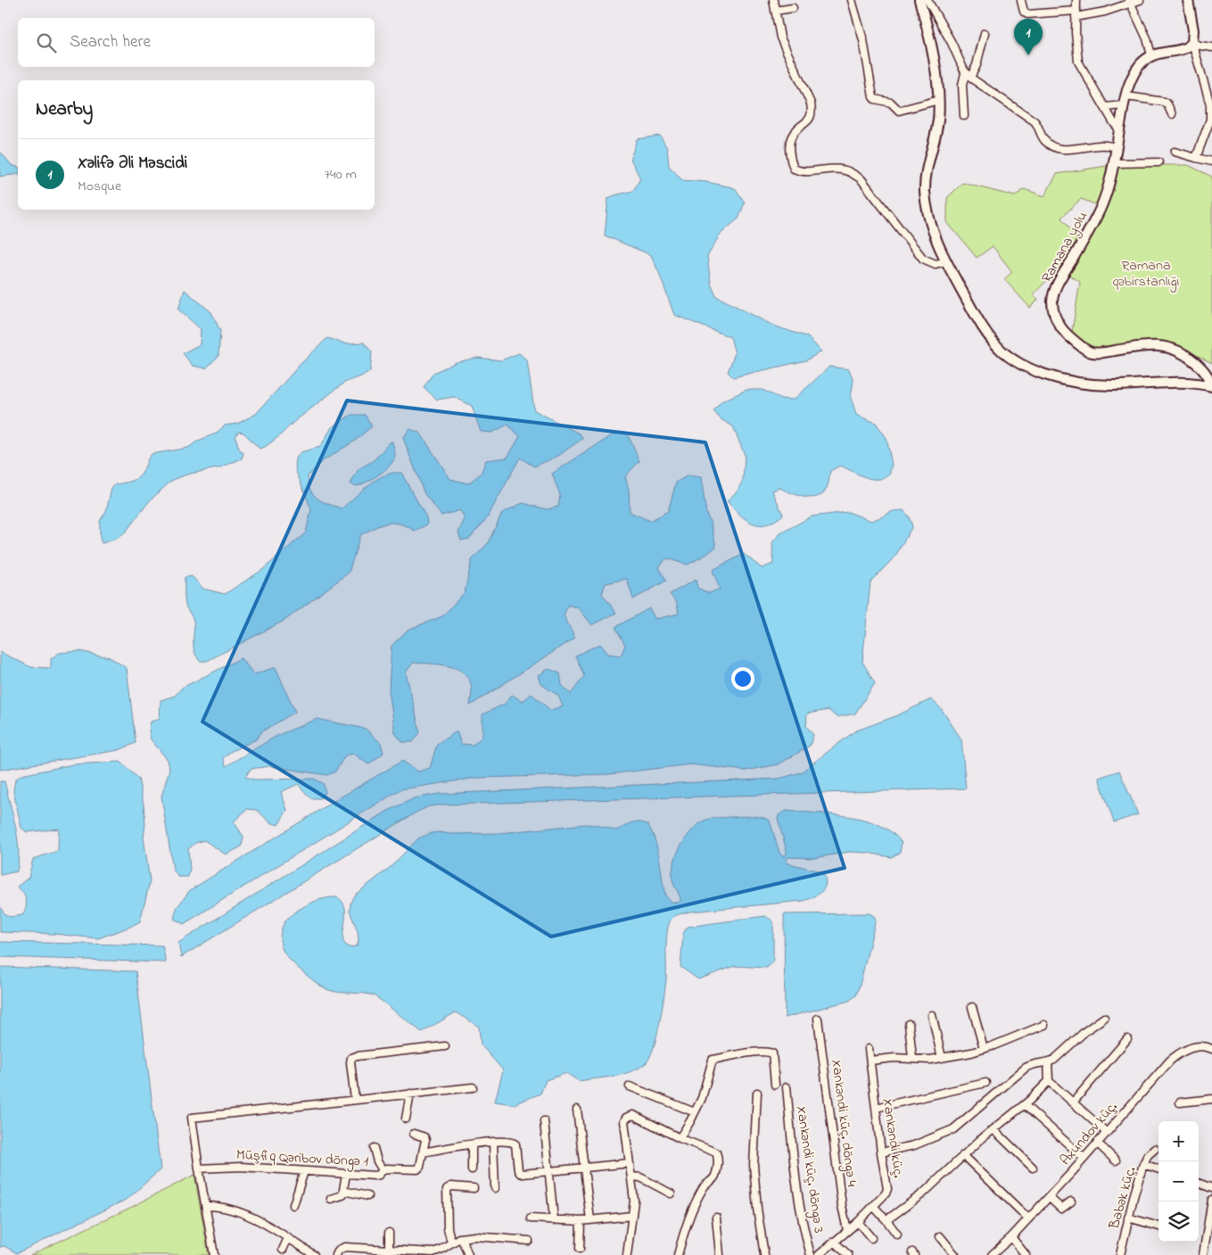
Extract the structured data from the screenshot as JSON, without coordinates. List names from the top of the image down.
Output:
{
  "streets": {
    "street": [
      "Ramana yolu",
      "Xankəndi küç. döngə 4",
      "Axundov küç.",
      "Xankəndi küç.",
      "Müşfiq Qəribov döngə 1",
      "Xankəndi küç. döngə 3",
      "Babək küç."
    ]
  },
  "crossings": [
    ["Xankəndi küç. döngə 4", "Xankəndi küç."]
  ],
  "parks": ["Ramana qəbirstanlığı"],
  "page": {
    "search": "Search here",
    "pins": "1",
    "heading": "Nearby",
    "list": [
      {
        "mark": "1",
        "name": "Xəlifə Əli Məscidi",
        "note": "Mosque",
        "value": "740 m"
      }
    ],
    "map_buttons": ["+", "−"]
  }
}
